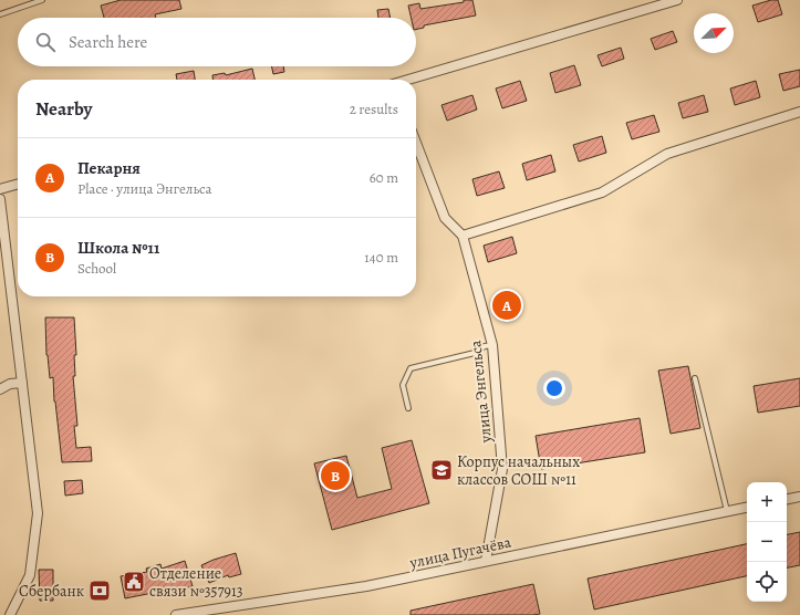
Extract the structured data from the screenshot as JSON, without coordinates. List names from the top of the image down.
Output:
{
  "streets": {
    "street": ["улица Энгельса", "улица Пугачёва"]
  },
  "crossings": [
    ["улица Энгельса", "улица Пугачёва"]
  ],
  "places": {
    "school or university": ["Корпус начальных классов СОШ №11"],
    "public building": ["Отделение связи №357913"],
    "bank": ["Сбербанк"]
  },
  "north": "top right",
  "page": {
    "search": "Search here",
    "heading": ["Nearby", "2 results"],
    "list": [
      {
        "mark": "A",
        "name": "Пекарня",
        "note": "Place · улица Энгельса",
        "value": "60 m"
      },
      {
        "mark": "B",
        "name": "Школа №11",
        "note": "School",
        "value": "140 m"
      }
    ],
    "pins": ["A", "B"],
    "map_buttons": ["+", "−"]
  }
}
